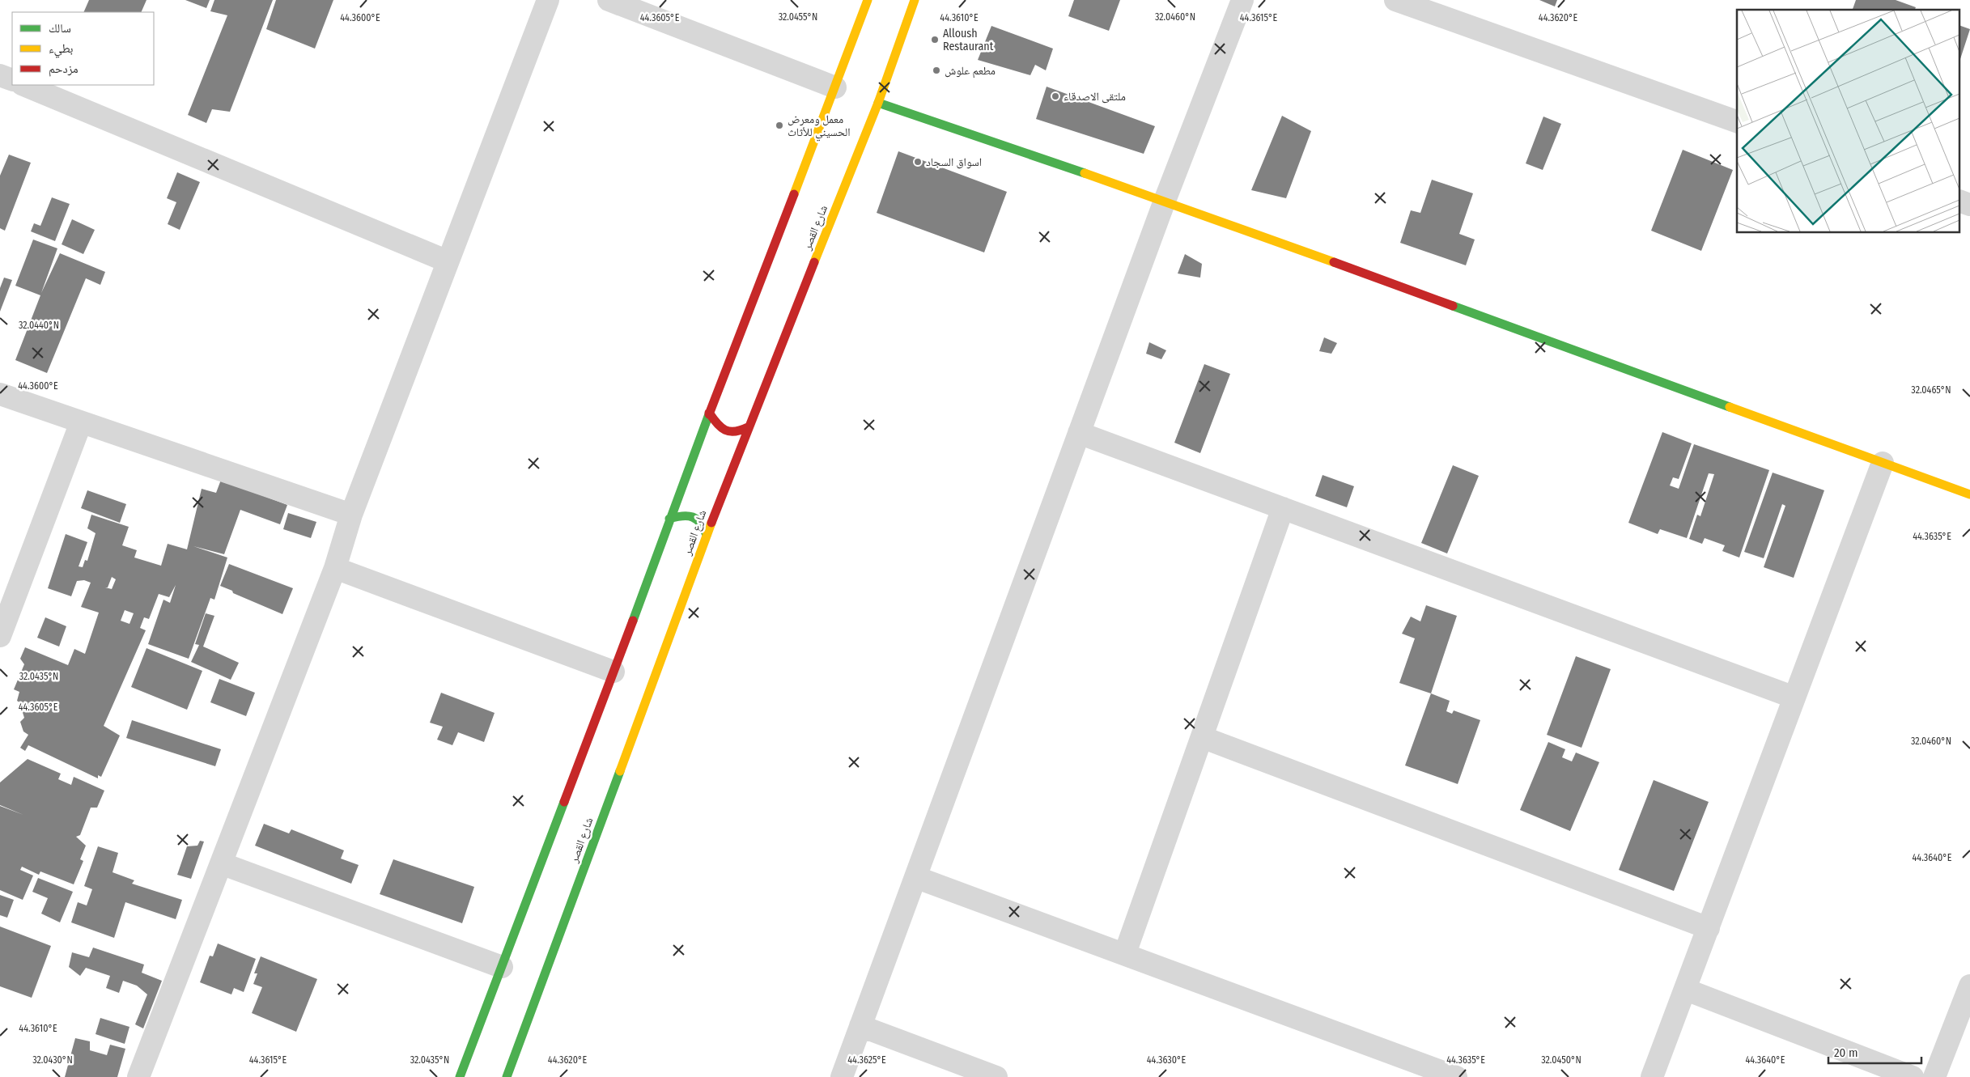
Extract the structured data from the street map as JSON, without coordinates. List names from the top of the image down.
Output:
{
  "streets": {
    "street": ["شارع القصر"]
  },
  "places": [
    "Alloush Restaurant",
    "مطعم علوش",
    "ملتقى الاصدقاء",
    "معمل ومعرض الحسيني للأثاث",
    "اسواق السجاد"
  ],
  "legend": ["سالك", "بطيء", "مزدحم"],
  "scale_bar": "20 m",
  "coordinates": [
    "32.0455°N",
    "32.0460°N",
    "44.3600°E",
    "44.3605°E",
    "44.3610°E",
    "44.3615°E",
    "44.3620°E",
    "32.0440°N",
    "32.0465°N",
    "44.3635°E",
    "32.0435°N",
    "44.3640°E",
    "44.3625°E",
    "44.3630°E",
    "32.0430°N",
    "32.0450°N"
  ]
}
